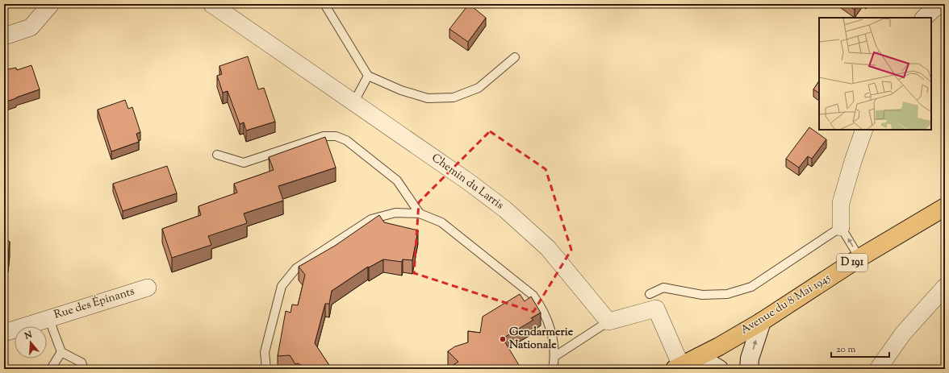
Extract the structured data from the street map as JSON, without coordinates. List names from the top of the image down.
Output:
{
  "streets": {
    "main road": ["D 191", "Avenue du 8 Mai 1945"],
    "street": ["Chemin du Larris", "Rue des Épinants"]
  },
  "places": ["Gendarmerie Nationale"],
  "scale_bar": "20 m",
  "north": "top"
}
